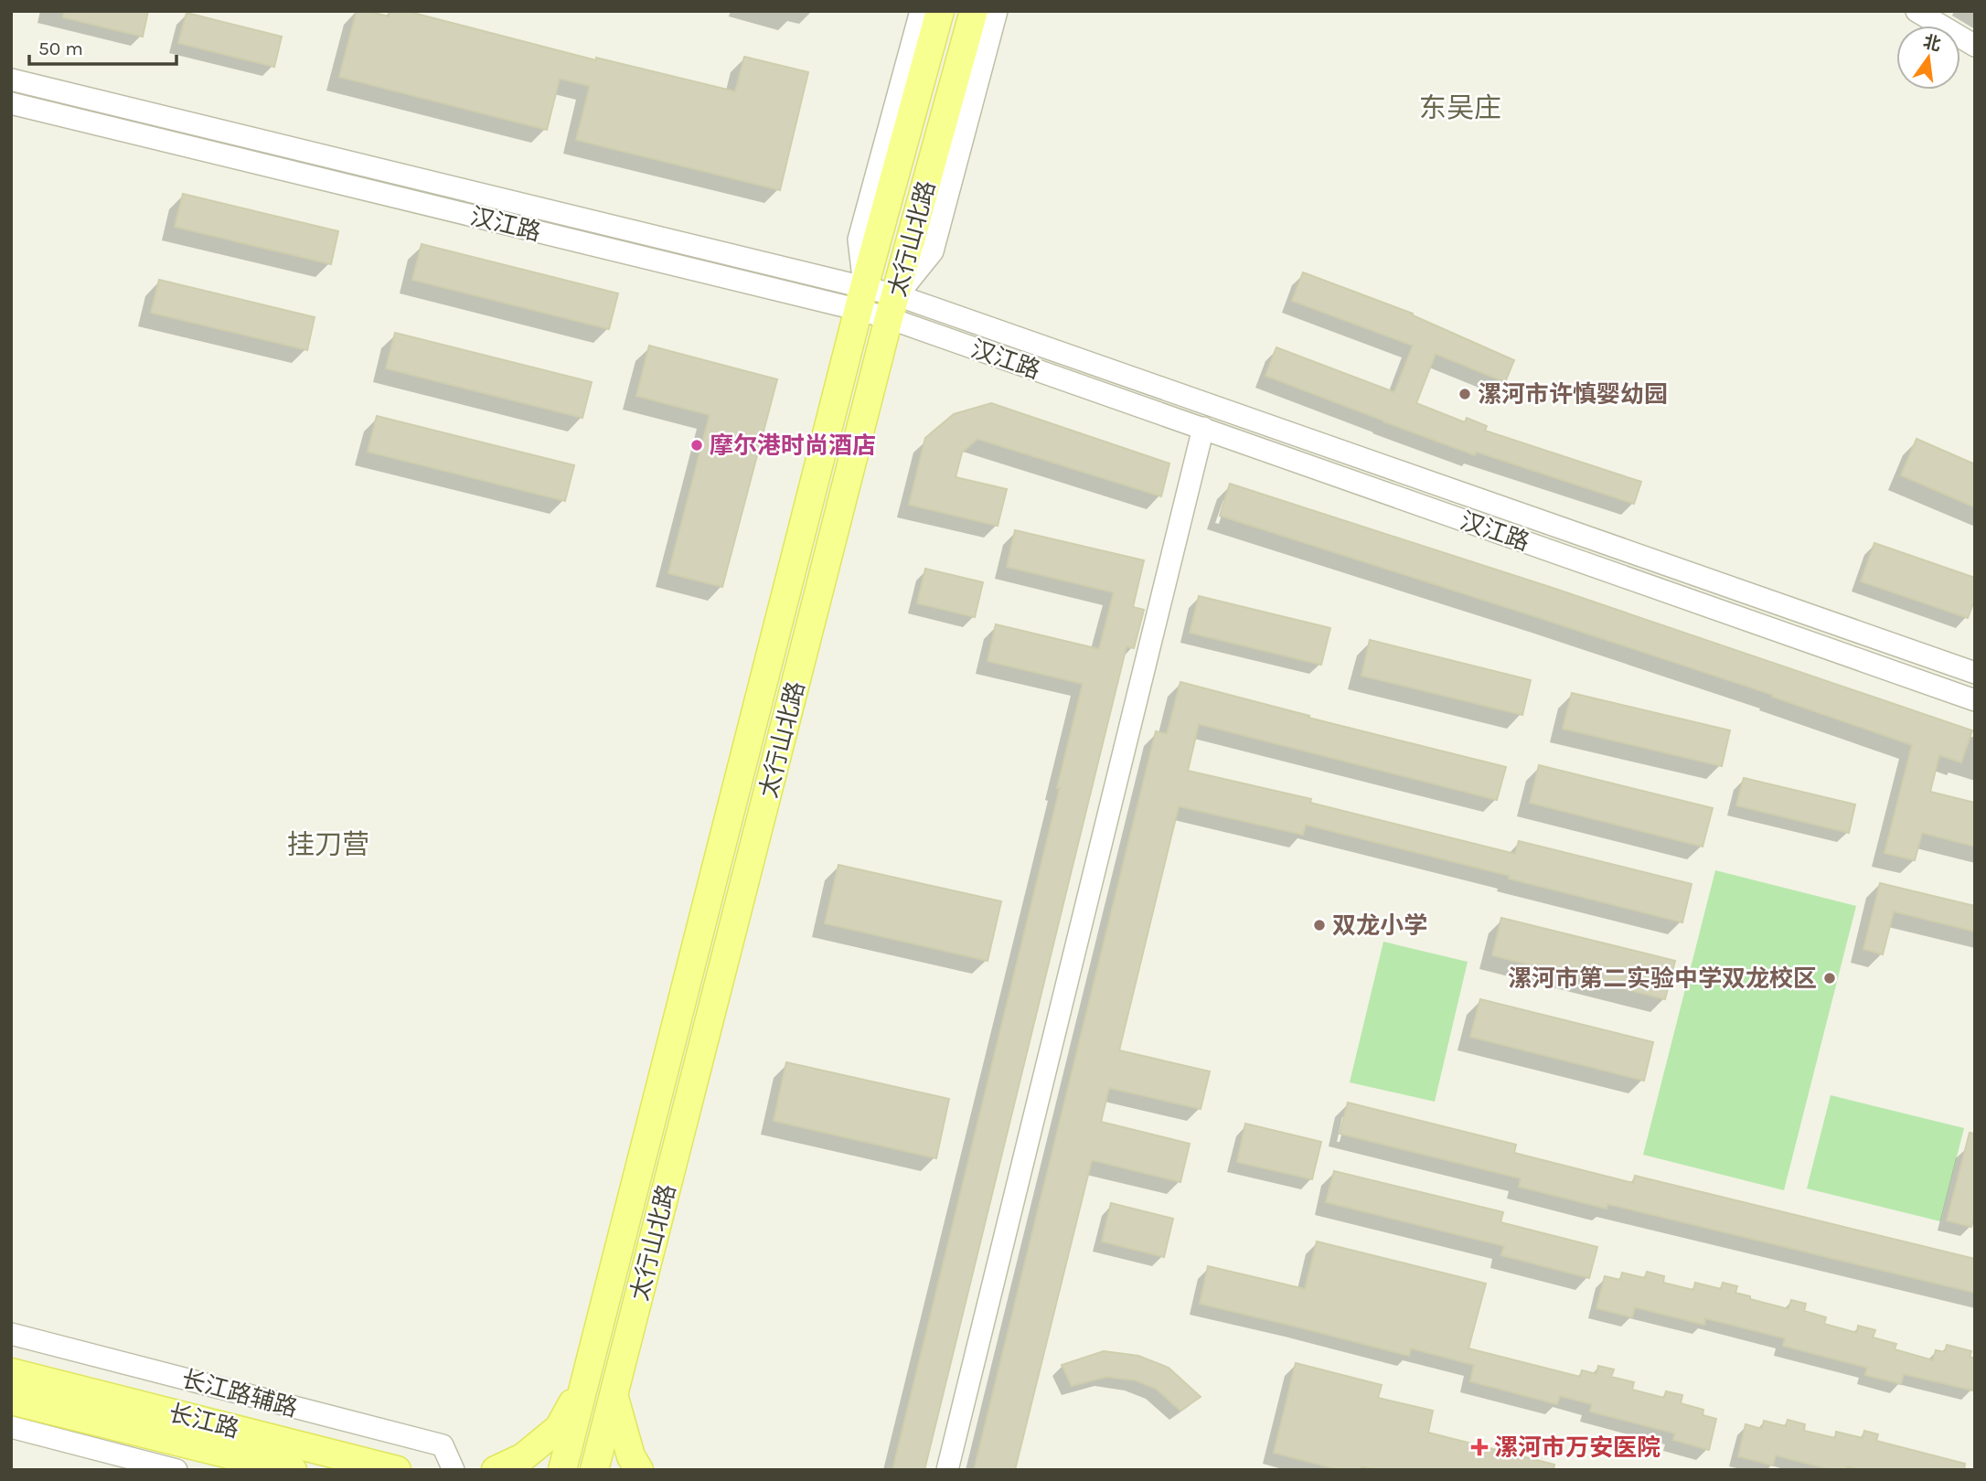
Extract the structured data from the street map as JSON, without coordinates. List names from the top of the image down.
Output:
{
  "streets": {
    "main road": ["太行山北路", "长江路"],
    "street": ["汉江路", "长江路辅路"]
  },
  "crossings": [
    ["汉江路", "太行山北路"]
  ],
  "districts": ["东吴庄", "挂刀营"],
  "places": {
    "other": [
      "漯河市许慎婴幼园",
      "摩尔港时尚酒店",
      "双龙小学",
      "漯河市第二实验中学双龙校区"
    ],
    "health": ["漯河市万安医院"]
  },
  "scale_bar": "50 m",
  "north": "top"
}
